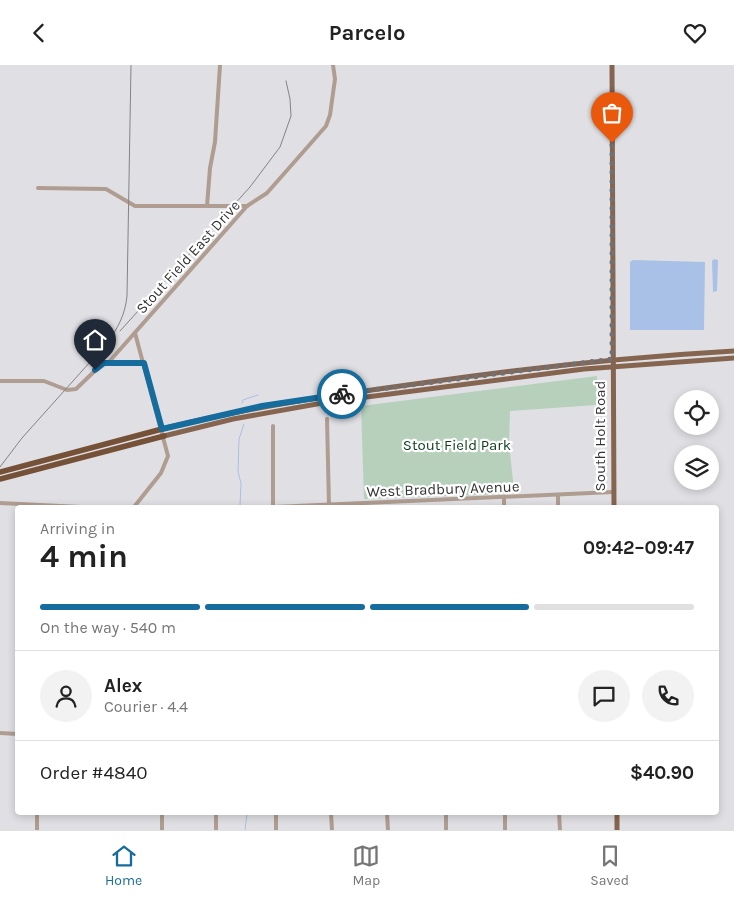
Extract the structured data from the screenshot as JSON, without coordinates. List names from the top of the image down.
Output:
{
  "streets": {
    "main road": ["South Holt Road"],
    "street": ["Stout Field East Drive", "West Bradbury Avenue"]
  },
  "crossings": [
    ["South Holt Road", "West Bradbury Avenue"]
  ],
  "parks": ["Stout Field Park"],
  "page": {
    "header": "Parcelo",
    "heading": ["4 min", "Arriving in", "09:42–09:47"],
    "panel": [
      "Alex",
      "Courier · 4.4",
      "Order #4840",
      "$40.90"
    ],
    "bar": "On the way · 540 m",
    "tabs": ["Home", "Map", "Saved"]
  }
}
